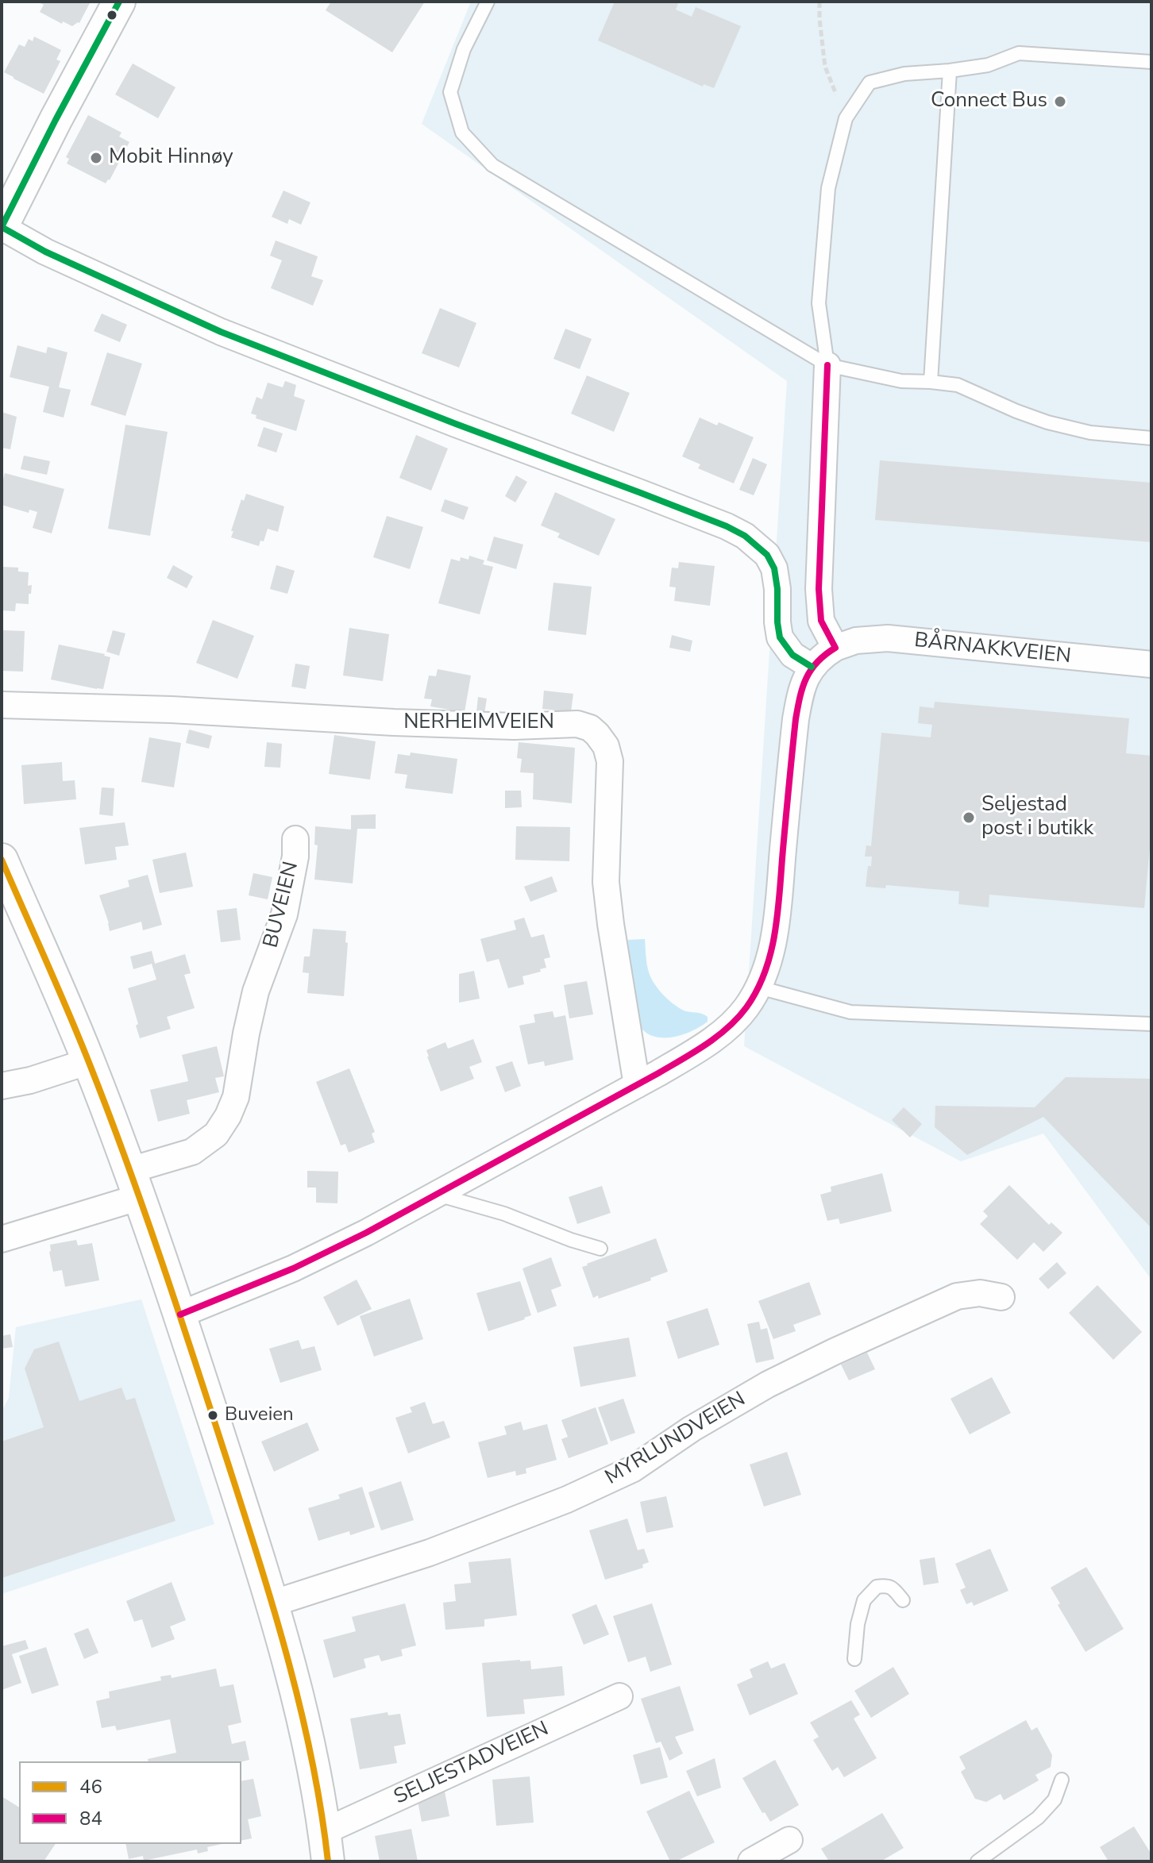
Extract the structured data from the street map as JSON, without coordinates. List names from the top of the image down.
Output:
{
  "streets": {
    "street": [
      "BÅRNAKKVEIEN",
      "NERHEIMVEIEN",
      "BUVEIEN",
      "MYRLUNDVEIEN",
      "SELJESTADVEIEN"
    ]
  },
  "crossings": [
    ["BÅRNAKKVEIEN", "NERHEIMVEIEN"],
    ["BÅRNAKKVEIEN", "SELJESTADVEIEN"],
    ["BUVEIEN", "SELJESTADVEIEN"],
    ["MYRLUNDVEIEN", "SELJESTADVEIEN"]
  ],
  "places": [
    "Connect Bus",
    "Mobit Hinnøy",
    "Seljestad post i butikk",
    "Buveien"
  ],
  "lines": ["transit line 84", "transit line 46"],
  "legend": ["46", "84"]
}
